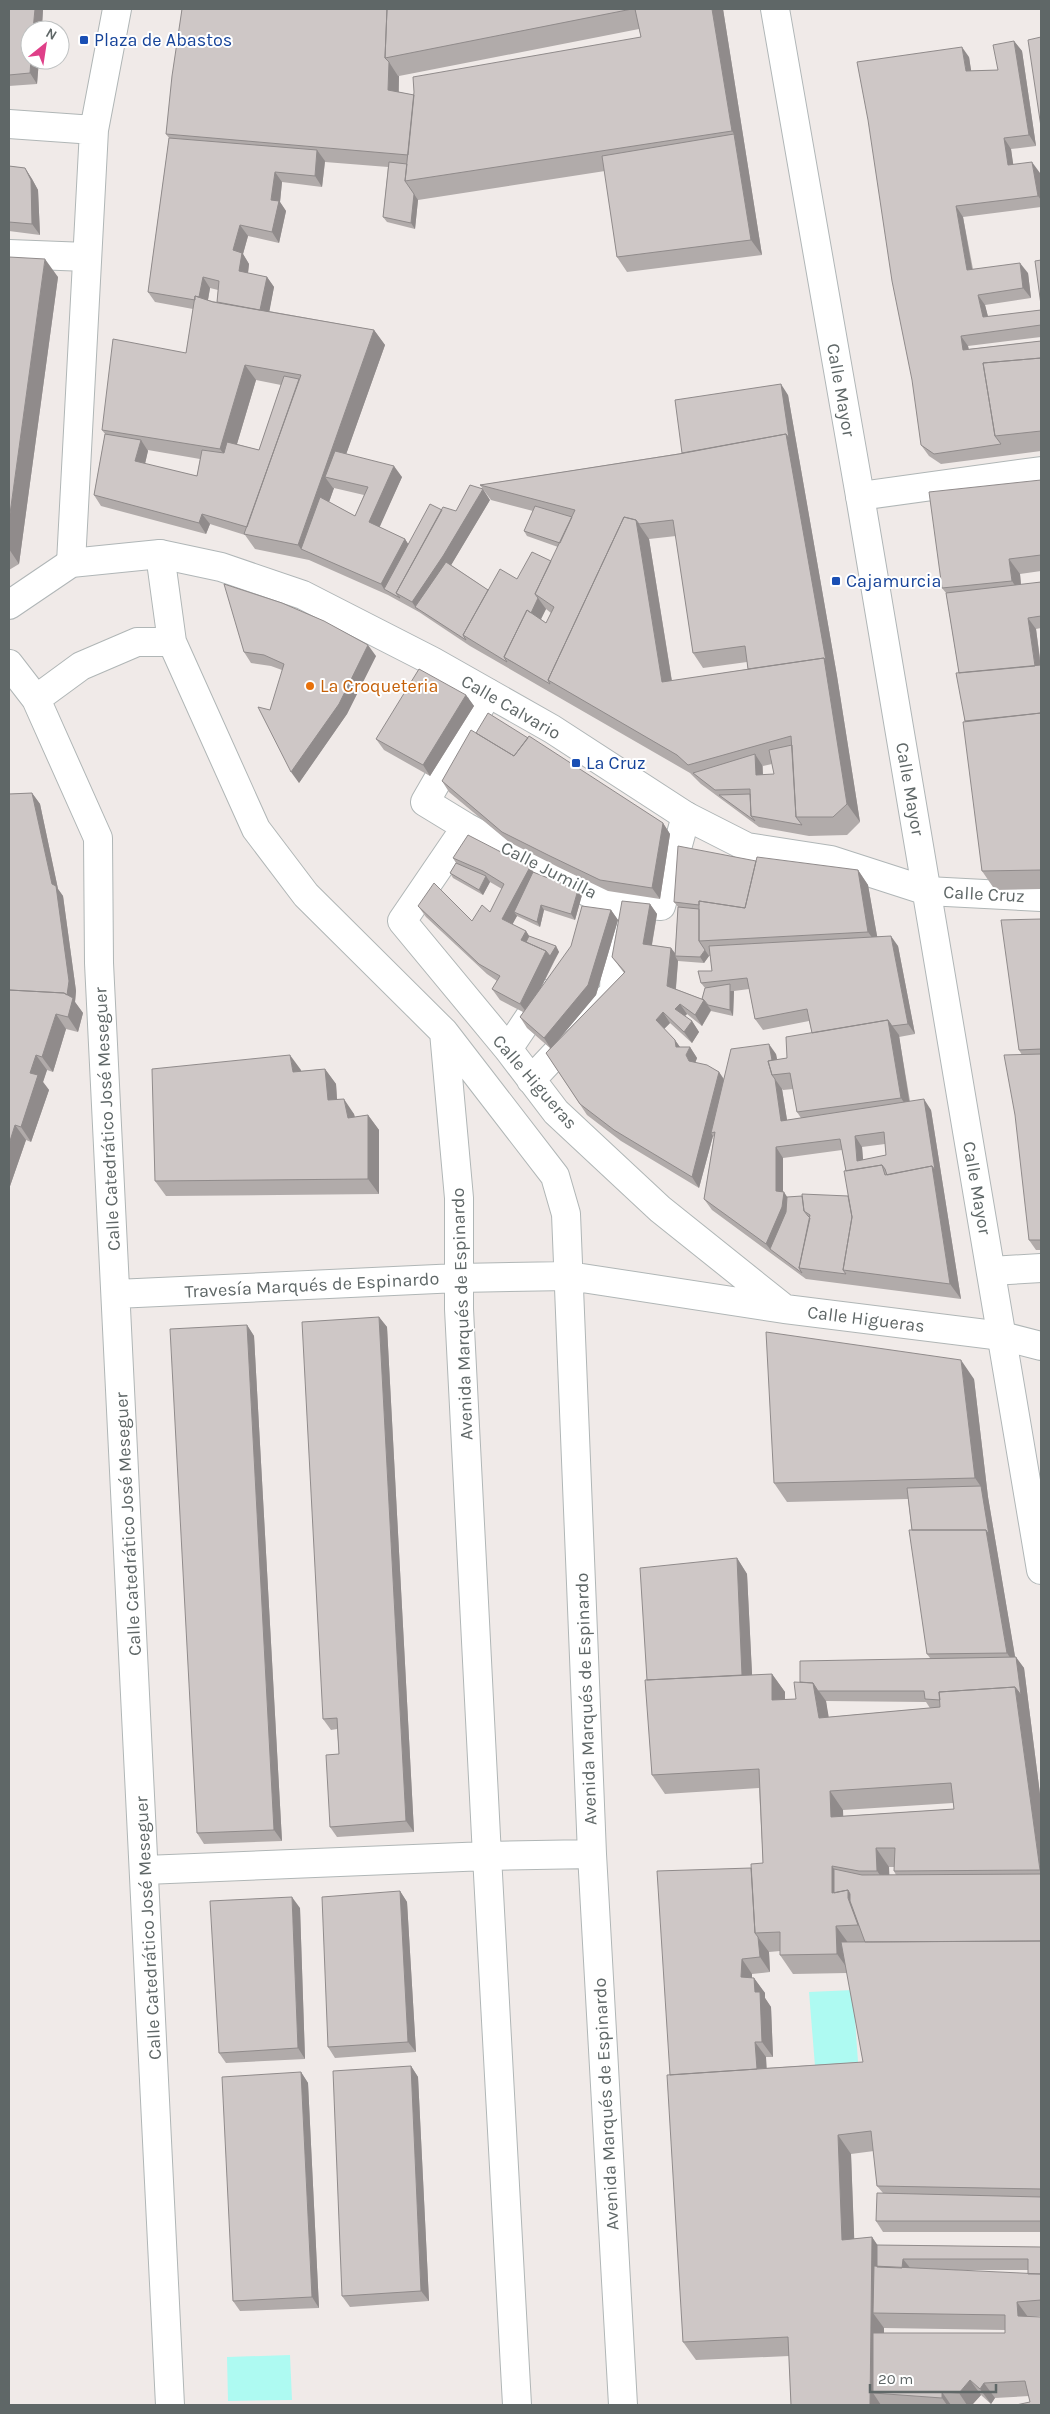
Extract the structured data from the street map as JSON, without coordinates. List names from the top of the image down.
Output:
{
  "streets": {
    "street": [
      "Calle Mayor",
      "Calle Calvario",
      "Calle Jumilla",
      "Calle Cruz",
      "Calle Higueras",
      "Calle Catedrático José Meseguer",
      "Travesía Marqués de Espinardo",
      "Avenida Marqués de Espinardo"
    ]
  },
  "crossings": [
    ["Calle Mayor", "Calle Calvario"],
    ["Calle Mayor", "Calle Cruz"],
    ["Calle Mayor", "Calle Higueras"],
    ["Calle Calvario", "Calle Jumilla"],
    ["Calle Calvario", "Calle Cruz"],
    ["Calle Calvario", "Avenida Marqués de Espinardo"],
    ["Calle Jumilla", "Calle Higueras"],
    ["Calle Higueras", "Travesía Marqués de Espinardo"],
    ["Calle Catedrático José Meseguer", "Travesía Marqués de Espinardo"],
    ["Travesía Marqués de Espinardo", "Avenida Marqués de Espinardo"]
  ],
  "places": {
    "transit": ["Plaza de Abastos", "Cajamurcia", "La Cruz"],
    "other": ["La Croqueteria"]
  },
  "scale_bar": "20 m",
  "north": "top right"
}
